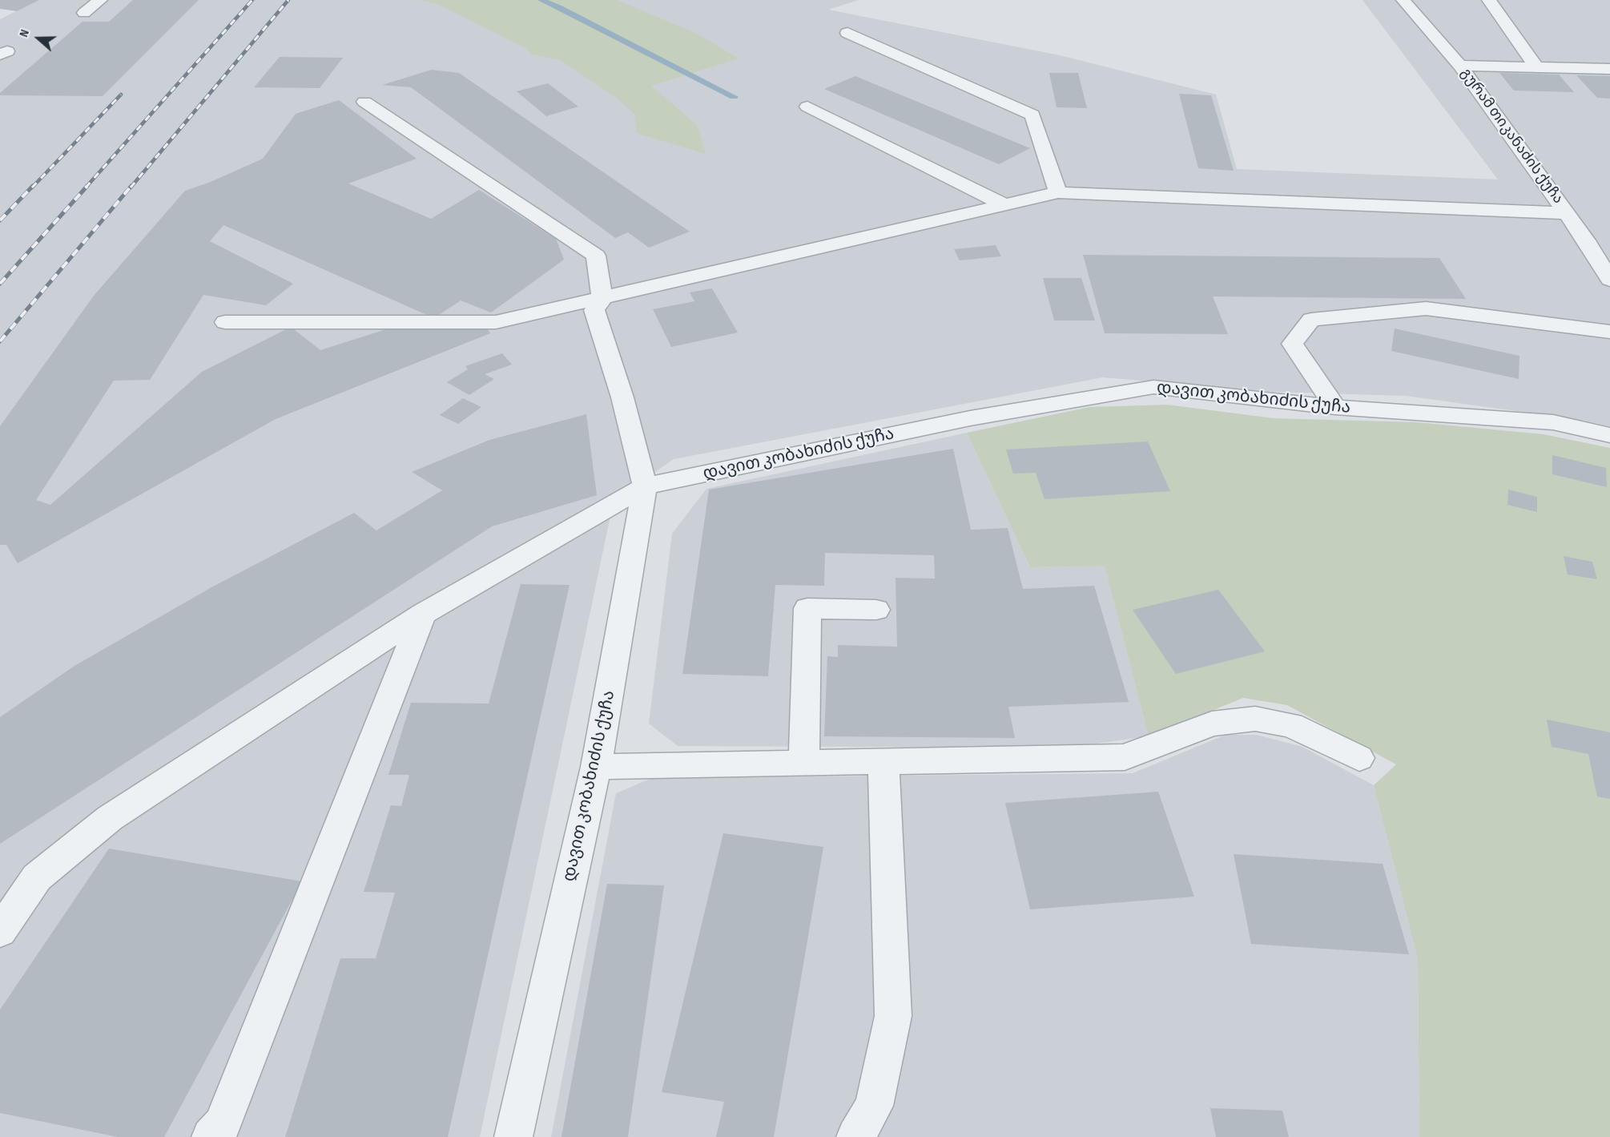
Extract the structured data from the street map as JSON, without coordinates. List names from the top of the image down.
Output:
{
  "streets": {
    "street": ["გურამ თიკანაძის ქუჩა", "დავით კობახიძის ქუჩა"]
  },
  "north": "left"
}
